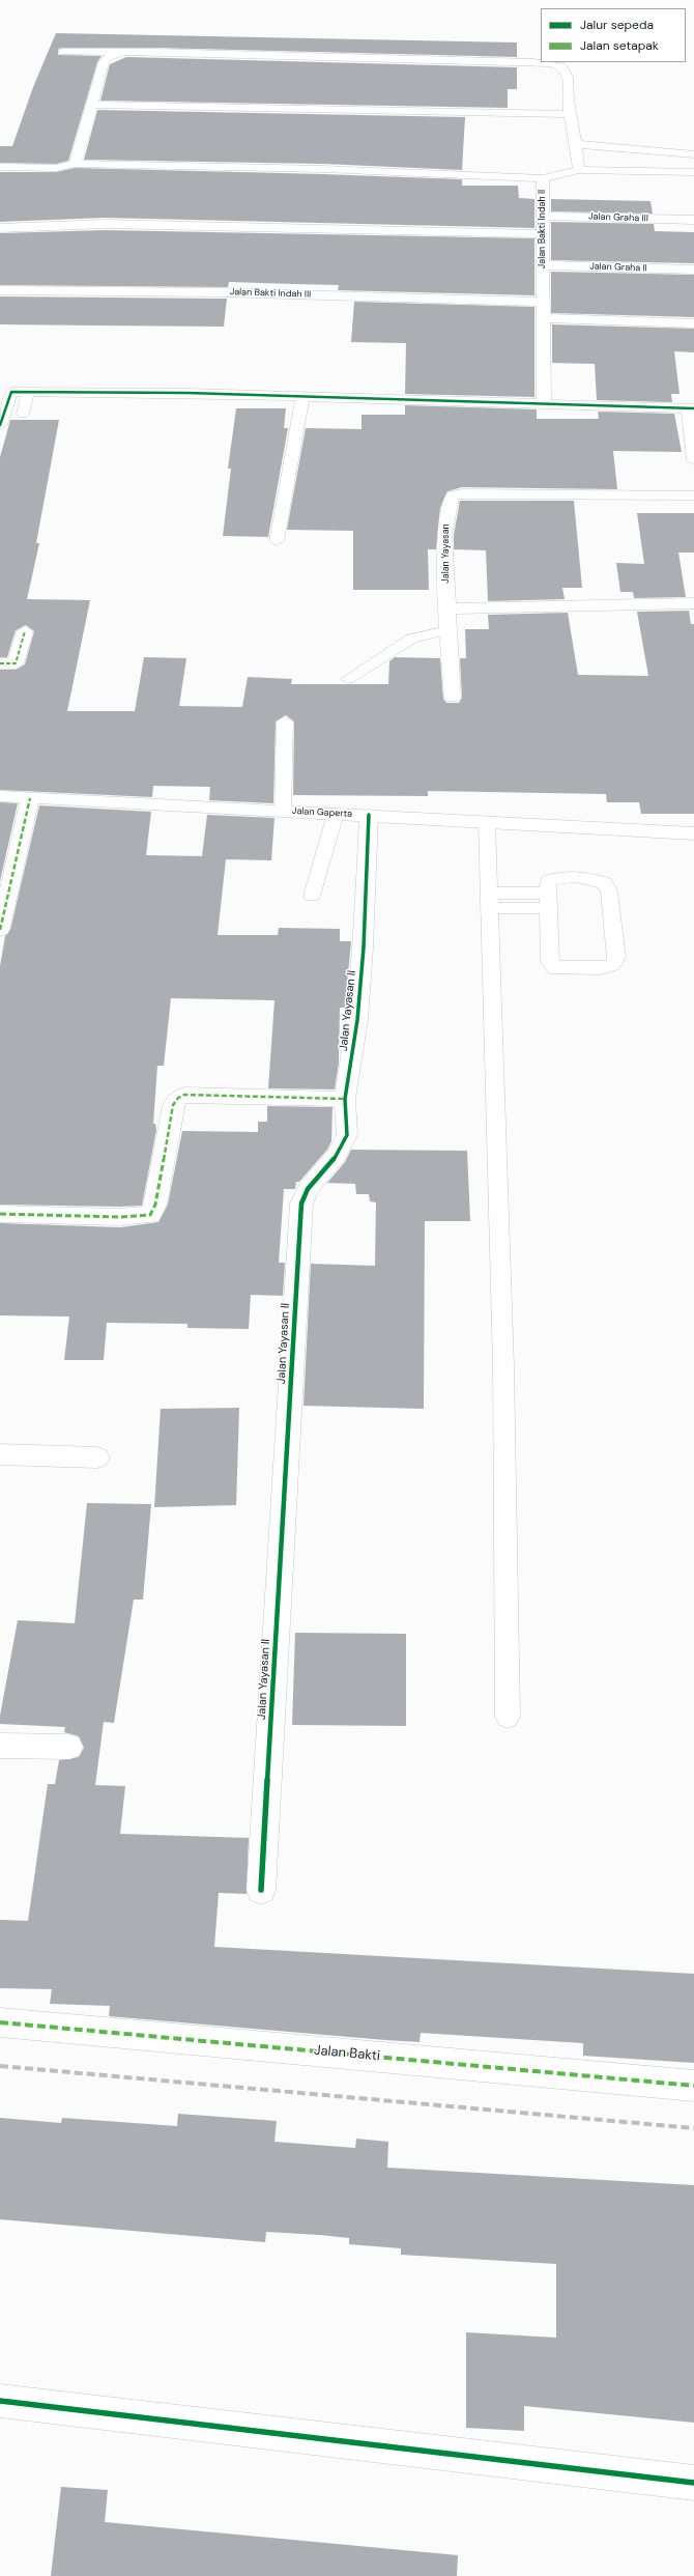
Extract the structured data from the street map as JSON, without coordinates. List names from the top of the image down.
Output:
{
  "streets": {
    "street": [
      "Jalan Graha III",
      "Jalan Bakti Indah II",
      "Jalan Graha II",
      "Jalan Bakti Indah III",
      "Jalan Yayasan",
      "Jalan Gaperta",
      "Jalan Yayasan II",
      "Jalan Bakti"
    ]
  },
  "crossings": [
    ["Jalan Graha III", "Jalan Bakti Indah II"],
    ["Jalan Bakti Indah II", "Jalan Graha II"],
    ["Jalan Bakti Indah II", "Jalan Bakti Indah III"],
    ["Jalan Gaperta", "Jalan Yayasan II"]
  ],
  "legend": ["Jalur sepeda", "Jalan setapak"]
}
